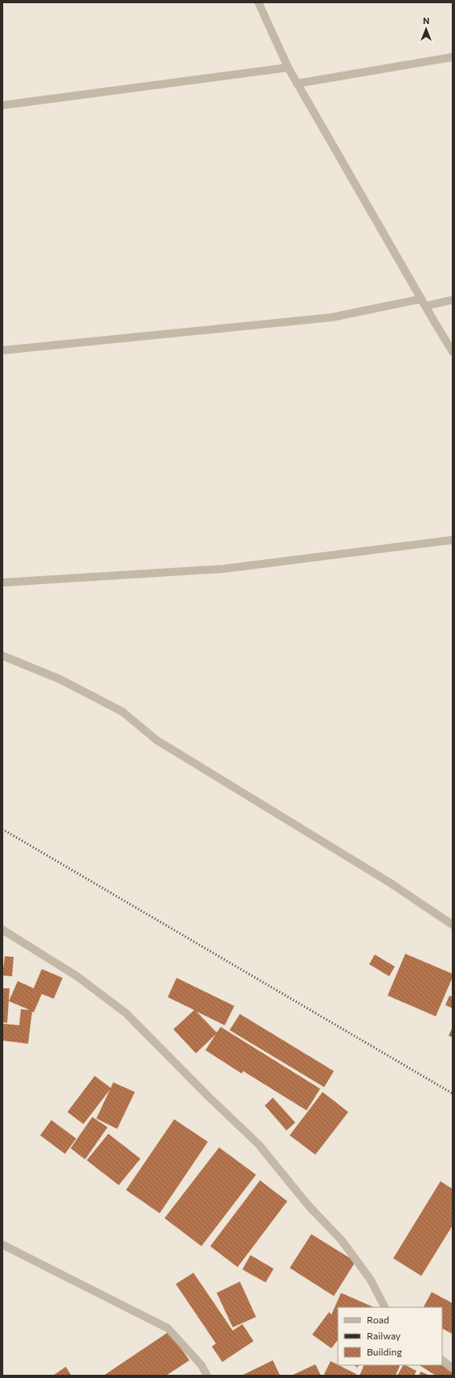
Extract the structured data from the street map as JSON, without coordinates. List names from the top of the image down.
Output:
{
  "legend": ["Road", "Railway", "Building"],
  "north": "top"
}
